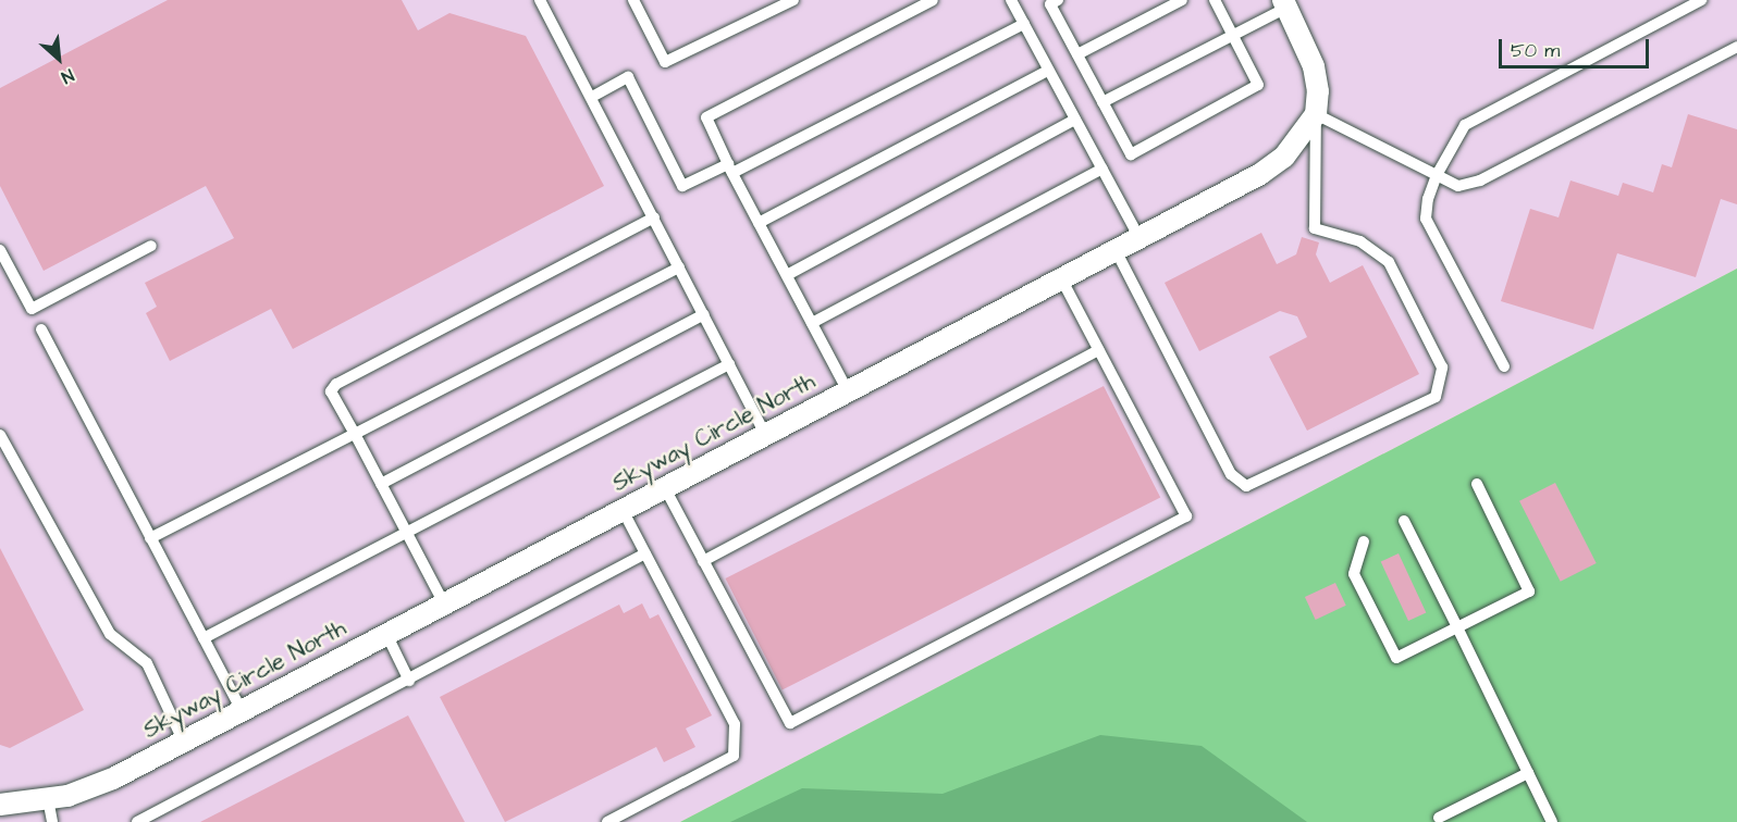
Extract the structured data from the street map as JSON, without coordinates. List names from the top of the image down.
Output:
{
  "streets": {
    "street": ["Skyway Circle North"]
  },
  "scale_bar": "50 m",
  "north": "bottom right"
}
